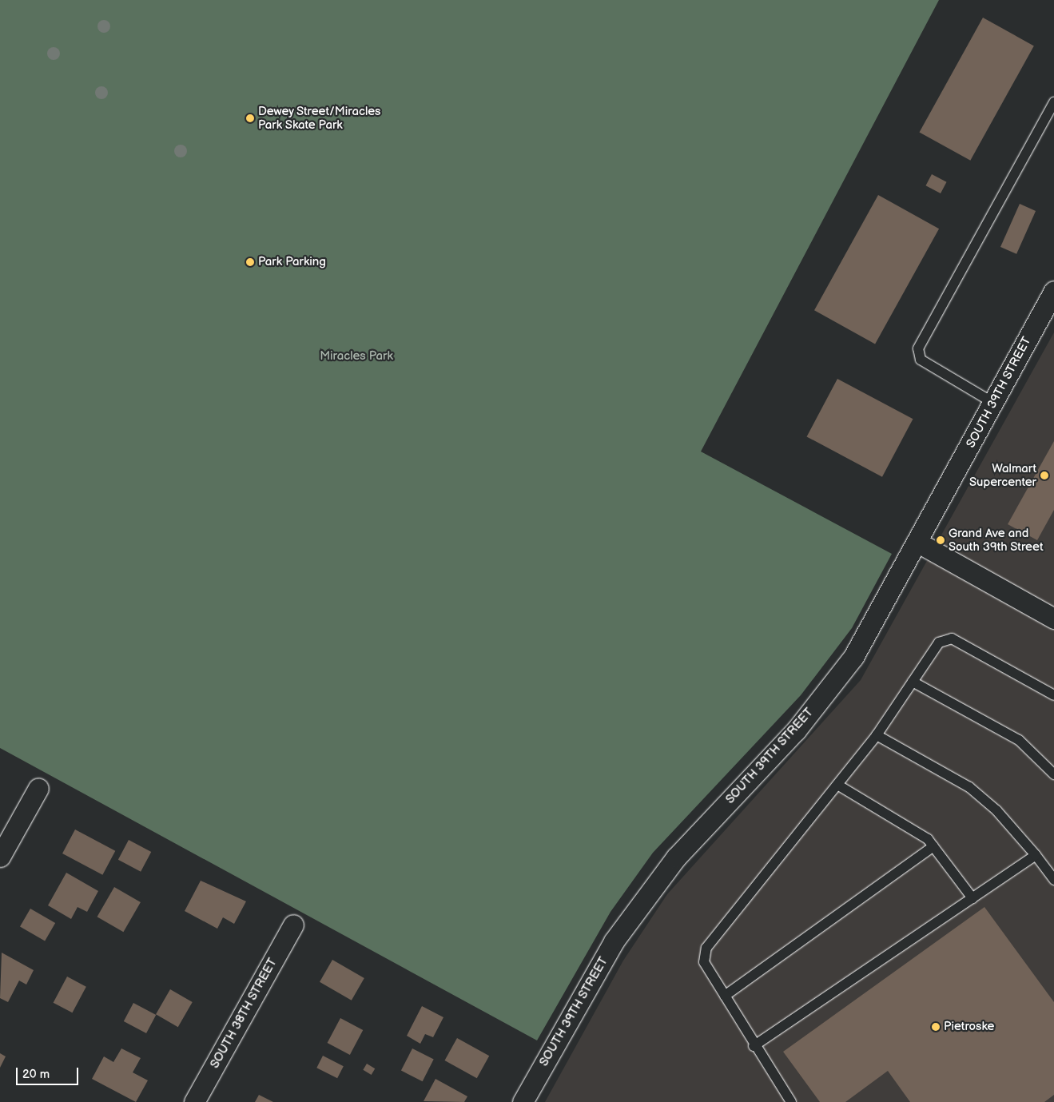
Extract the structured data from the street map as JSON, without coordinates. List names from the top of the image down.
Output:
{
  "streets": {
    "street": ["SOUTH 39TH STREET", "SOUTH 38TH STREET"]
  },
  "parks": ["Miracles Park"],
  "places": [
    "Dewey Street/Miracles Park Skate Park",
    "Park Parking",
    "Walmart Supercenter",
    "Grand Ave and South 39th Street",
    "Pietroske"
  ],
  "scale_bar": "20 m"
}
